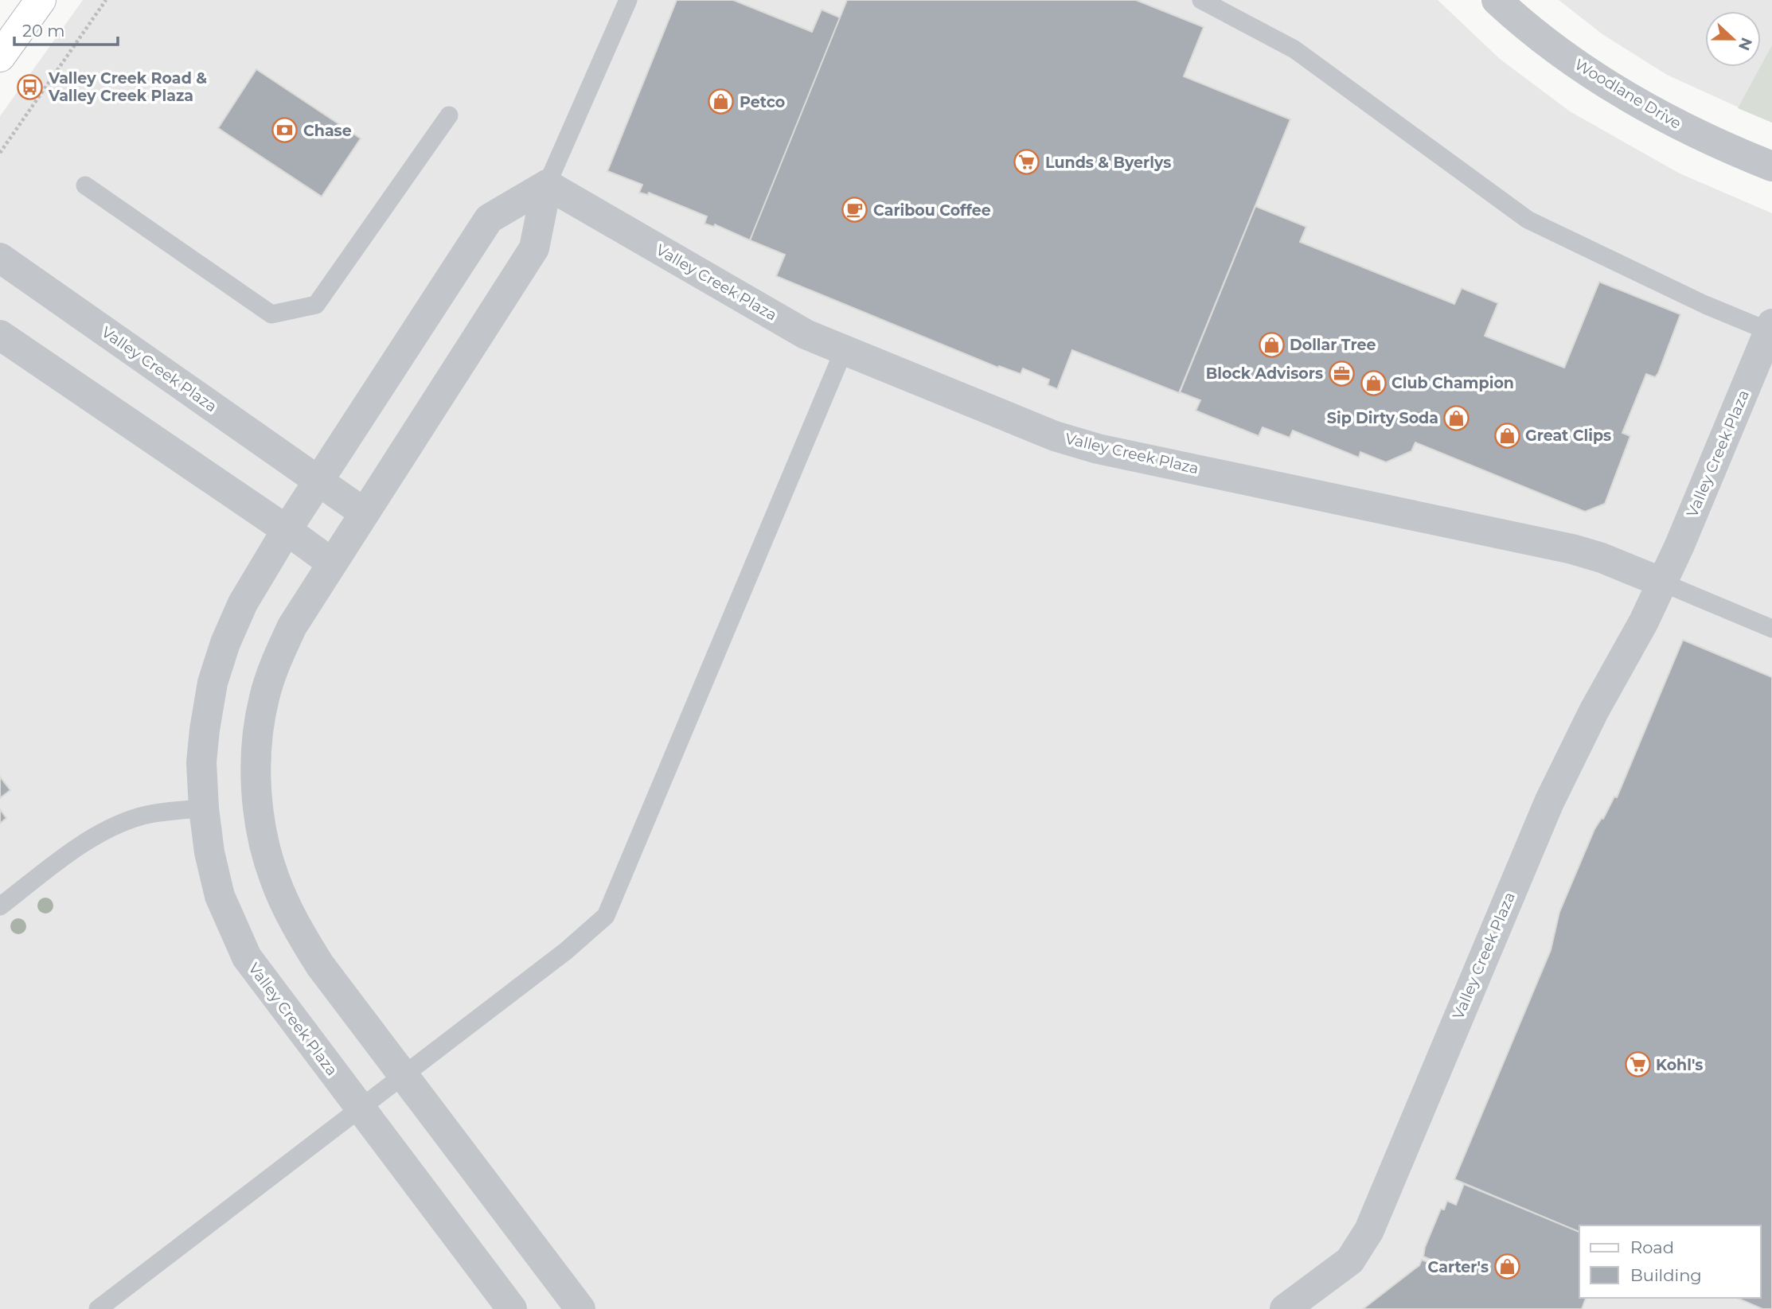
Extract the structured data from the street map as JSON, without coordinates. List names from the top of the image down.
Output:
{
  "streets": {
    "street": ["Woodlane Drive", "Valley Creek Plaza"]
  },
  "places": {
    "bus stop": ["Valley Creek Road & Valley Creek Plaza"],
    "shop": [
      "Petco",
      "Dollar Tree",
      "Club Champion",
      "Sip Dirty Soda",
      "Great Clips",
      "Carter's"
    ],
    "bank": ["Chase"],
    "supermarket": ["Lunds & Byerlys", "Kohl's"],
    "cafe": ["Caribou Coffee"],
    "office": ["Block Advisors"]
  },
  "legend": ["Road", "Building"],
  "scale_bar": "20 m",
  "north": "right"
}
